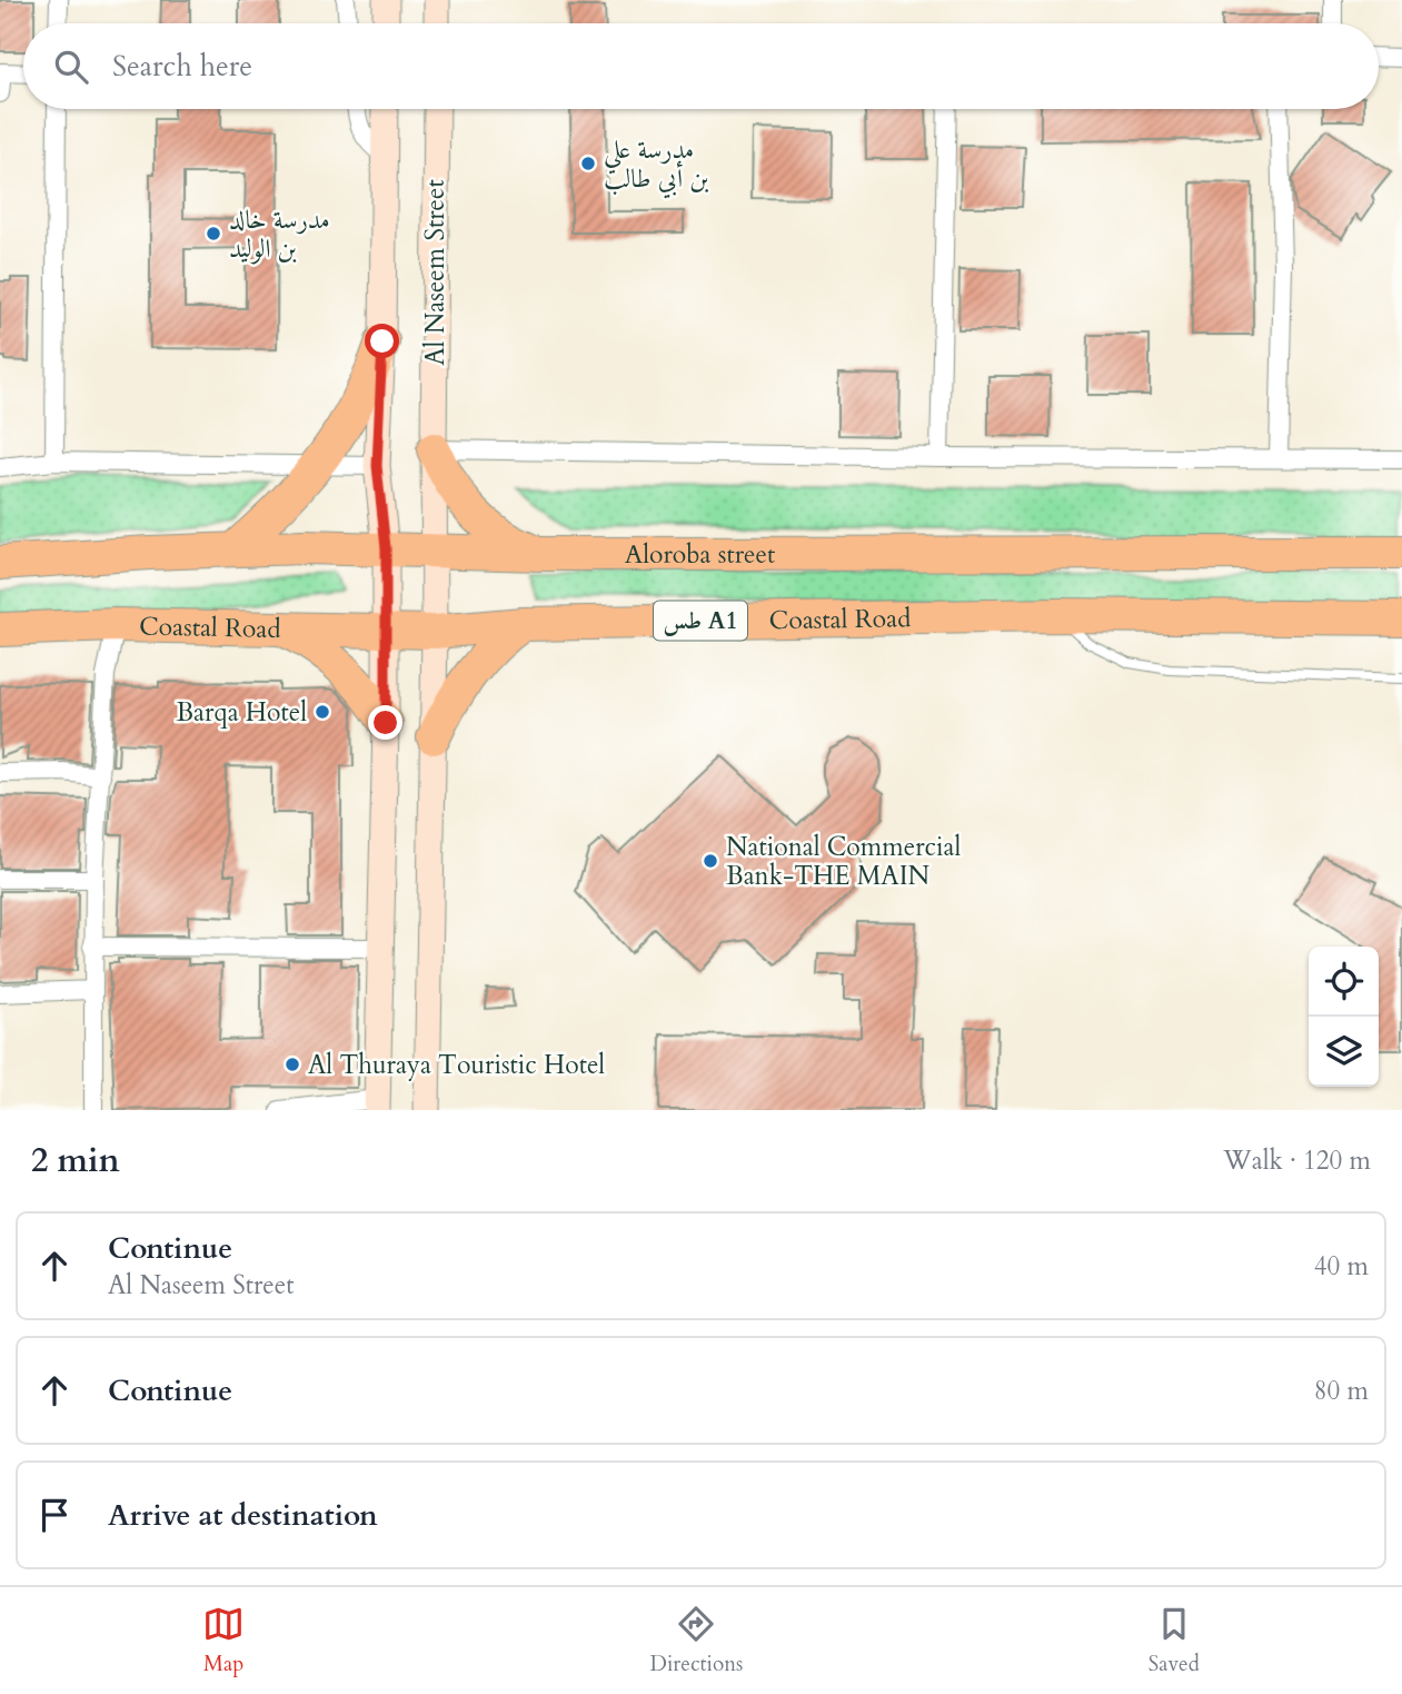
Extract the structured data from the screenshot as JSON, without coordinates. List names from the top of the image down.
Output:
{
  "streets": {
    "highway": ["Aloroba street", "Coastal Road", "طس A1"],
    "street": ["Al Naseem Street"]
  },
  "crossings": [
    ["Al Naseem Street", "Aloroba street"],
    ["Al Naseem Street", "Coastal Road"]
  ],
  "places": [
    "مدرسة علي بن أبي طالب",
    "مدرسة خالد بن الوليد",
    "Barqa Hotel",
    "National Commercial Bank-THE MAIN",
    "Al Thuraya Touristic Hotel"
  ],
  "page": {
    "search": "Search here",
    "heading": ["2 min", "Walk · 120 m"],
    "list": [
      ["Continue", "Al Naseem Street", "40 m"],
      ["Continue", "80 m"],
      "Arrive at destination"
    ],
    "nav": ["Map", "Directions", "Saved"]
  }
}
